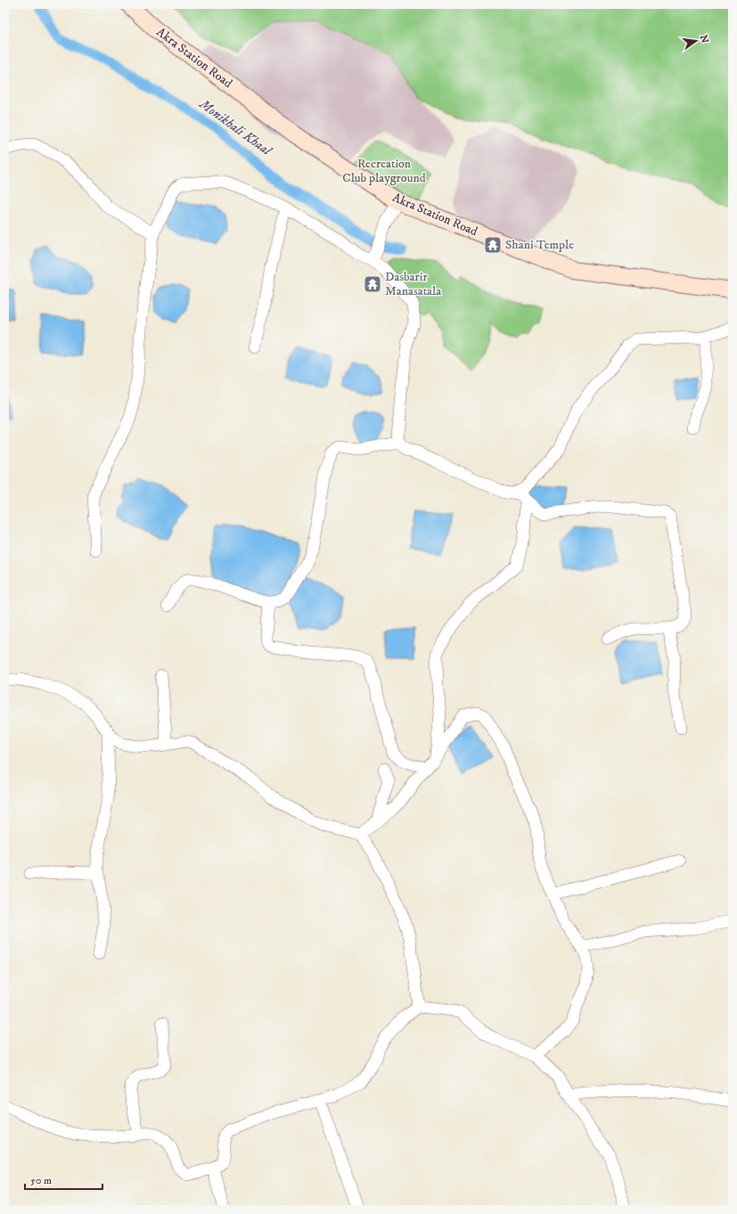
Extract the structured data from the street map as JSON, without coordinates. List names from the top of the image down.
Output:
{
  "streets": {
    "main road": ["Akra Station Road"]
  },
  "water": ["Monikhali Khaal"],
  "parks": ["Recreation Club playground"],
  "places": {
    "temple": ["Shani Temple", "Dasbarir Manasatala"]
  },
  "scale_bar": "50 m",
  "north": "right"
}
